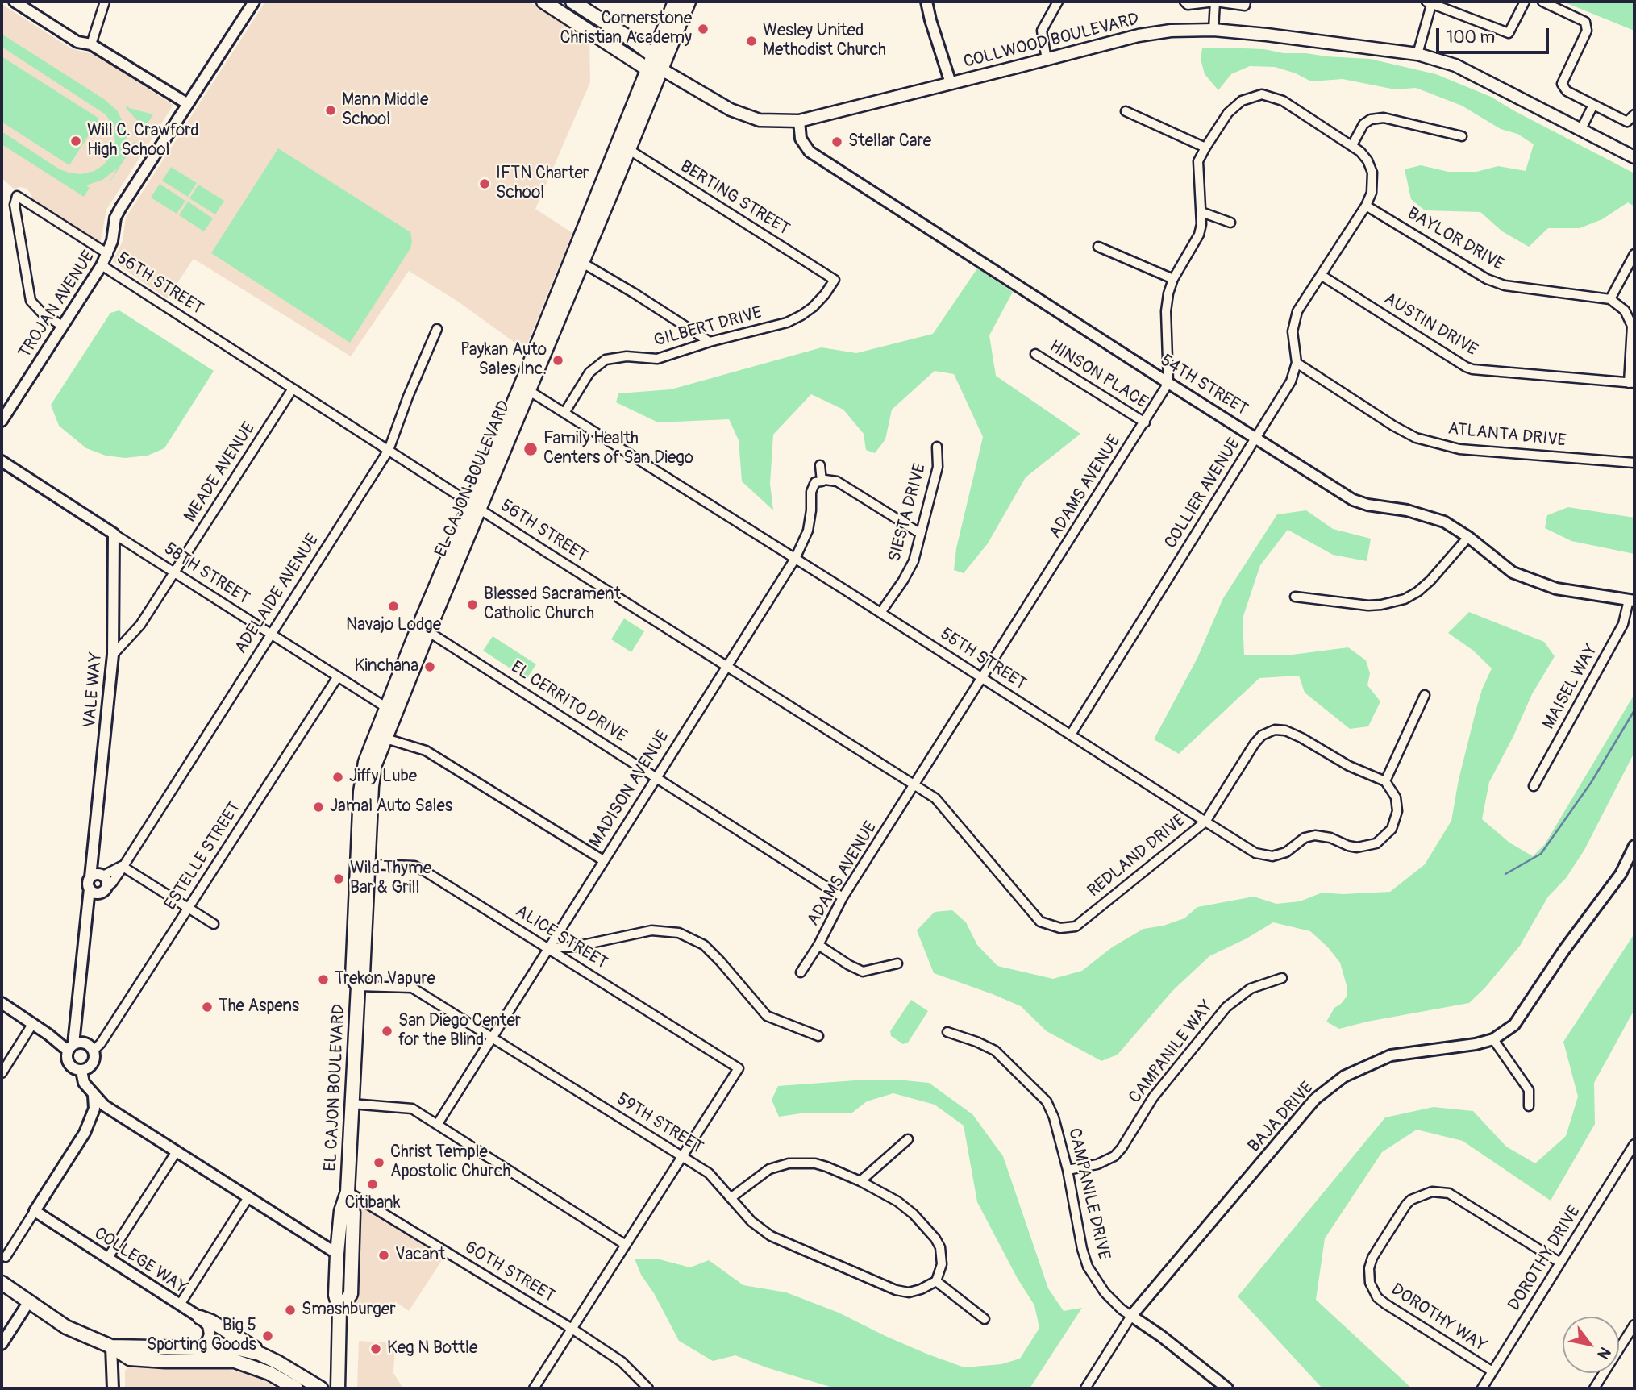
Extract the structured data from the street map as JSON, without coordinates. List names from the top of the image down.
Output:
{
  "streets": {
    "main road": ["COLLWOOD BOULEVARD", "EL CAJON BOULEVARD"],
    "street": [
      "BERTING STREET",
      "BAYLOR DRIVE",
      "56TH STREET",
      "TROJAN AVENUE",
      "AUSTIN DRIVE",
      "GILBERT DRIVE",
      "HINSON PLACE",
      "54TH STREET",
      "ATLANTA DRIVE",
      "MEADE AVENUE",
      "ADAMS AVENUE",
      "COLLIER AVENUE",
      "SIESTA DRIVE",
      "58TH STREET",
      "ADELAIDE AVENUE",
      "55TH STREET",
      "MAISEL WAY",
      "VALE WAY",
      "EL CERRITO DRIVE",
      "MADISON AVENUE",
      "ESTELLE STREET",
      "REDLAND DRIVE",
      "ALICE STREET",
      "CAMPANILE WAY",
      "BAJA DRIVE",
      "59TH STREET",
      "CAMPANILE DRIVE",
      "DOROTHY DRIVE",
      "COLLEGE WAY",
      "60TH STREET",
      "DOROTHY WAY"
    ]
  },
  "crossings": [
    ["COLLWOOD BOULEVARD", "54TH STREET"],
    ["COLLWOOD BOULEVARD", "EL CAJON BOULEVARD"],
    ["BERTING STREET", "GILBERT DRIVE"],
    ["BERTING STREET", "EL CAJON BOULEVARD"],
    ["56TH STREET", "TROJAN AVENUE"],
    ["56TH STREET", "MEADE AVENUE"],
    ["56TH STREET", "EL CAJON BOULEVARD"],
    ["56TH STREET", "ADAMS AVENUE"],
    ["56TH STREET", "ADELAIDE AVENUE"],
    ["56TH STREET", "MADISON AVENUE"],
    ["56TH STREET", "REDLAND DRIVE"],
    ["GILBERT DRIVE", "55TH STREET"],
    ["HINSON PLACE", "ADAMS AVENUE"],
    ["54TH STREET", "ADAMS AVENUE"],
    ["54TH STREET", "COLLIER AVENUE"],
    ["54TH STREET", "MAISEL WAY"],
    ["ATLANTA DRIVE", "COLLIER AVENUE"],
    ["MEADE AVENUE", "58TH STREET"],
    ["MEADE AVENUE", "VALE WAY"],
    ["EL CAJON BOULEVARD", "58TH STREET"],
    ["EL CAJON BOULEVARD", "55TH STREET"],
    ["EL CAJON BOULEVARD", "EL CERRITO DRIVE"],
    ["EL CAJON BOULEVARD", "ALICE STREET"],
    ["EL CAJON BOULEVARD", "59TH STREET"],
    ["EL CAJON BOULEVARD", "60TH STREET"],
    ["ADAMS AVENUE", "55TH STREET"],
    ["ADAMS AVENUE", "EL CERRITO DRIVE"],
    ["ADAMS AVENUE", "REDLAND DRIVE"],
    ["COLLIER AVENUE", "55TH STREET"],
    ["SIESTA DRIVE", "55TH STREET"],
    ["58TH STREET", "ADELAIDE AVENUE"],
    ["58TH STREET", "VALE WAY"],
    ["58TH STREET", "ESTELLE STREET"],
    ["ADELAIDE AVENUE", "VALE WAY"],
    ["55TH STREET", "MADISON AVENUE"],
    ["55TH STREET", "REDLAND DRIVE"],
    ["VALE WAY", "ESTELLE STREET"],
    ["EL CERRITO DRIVE", "MADISON AVENUE"],
    ["MADISON AVENUE", "ALICE STREET"],
    ["MADISON AVENUE", "59TH STREET"],
    ["ALICE STREET", "59TH STREET"],
    ["CAMPANILE WAY", "CAMPANILE DRIVE"],
    ["BAJA DRIVE", "CAMPANILE DRIVE"],
    ["DOROTHY DRIVE", "DOROTHY WAY"]
  ],
  "places": [
    "Cornerstone Christian Academy",
    "Wesley United Methodist Church",
    "Mann Middle School",
    "Will C. Crawford High School",
    "Stellar Care",
    "IFTN Charter School",
    "Paykan Auto Sales Inc.",
    "Family Health Centers of San Diego",
    "Blessed Sacrament Catholic Church",
    "Navajo Lodge",
    "Kinchana",
    "Jiffy Lube",
    "Jamal Auto Sales",
    "Wild Thyme Bar & Grill",
    "Trekon Vapure",
    "The Aspens",
    "San Diego Center for the Blind",
    "Christ Temple Apostolic Church",
    "Citibank",
    "Vacant",
    "Smashburger",
    "Big 5 Sporting Goods",
    "Keg N Bottle"
  ],
  "scale_bar": "100 m",
  "north": "bottom right"
}
